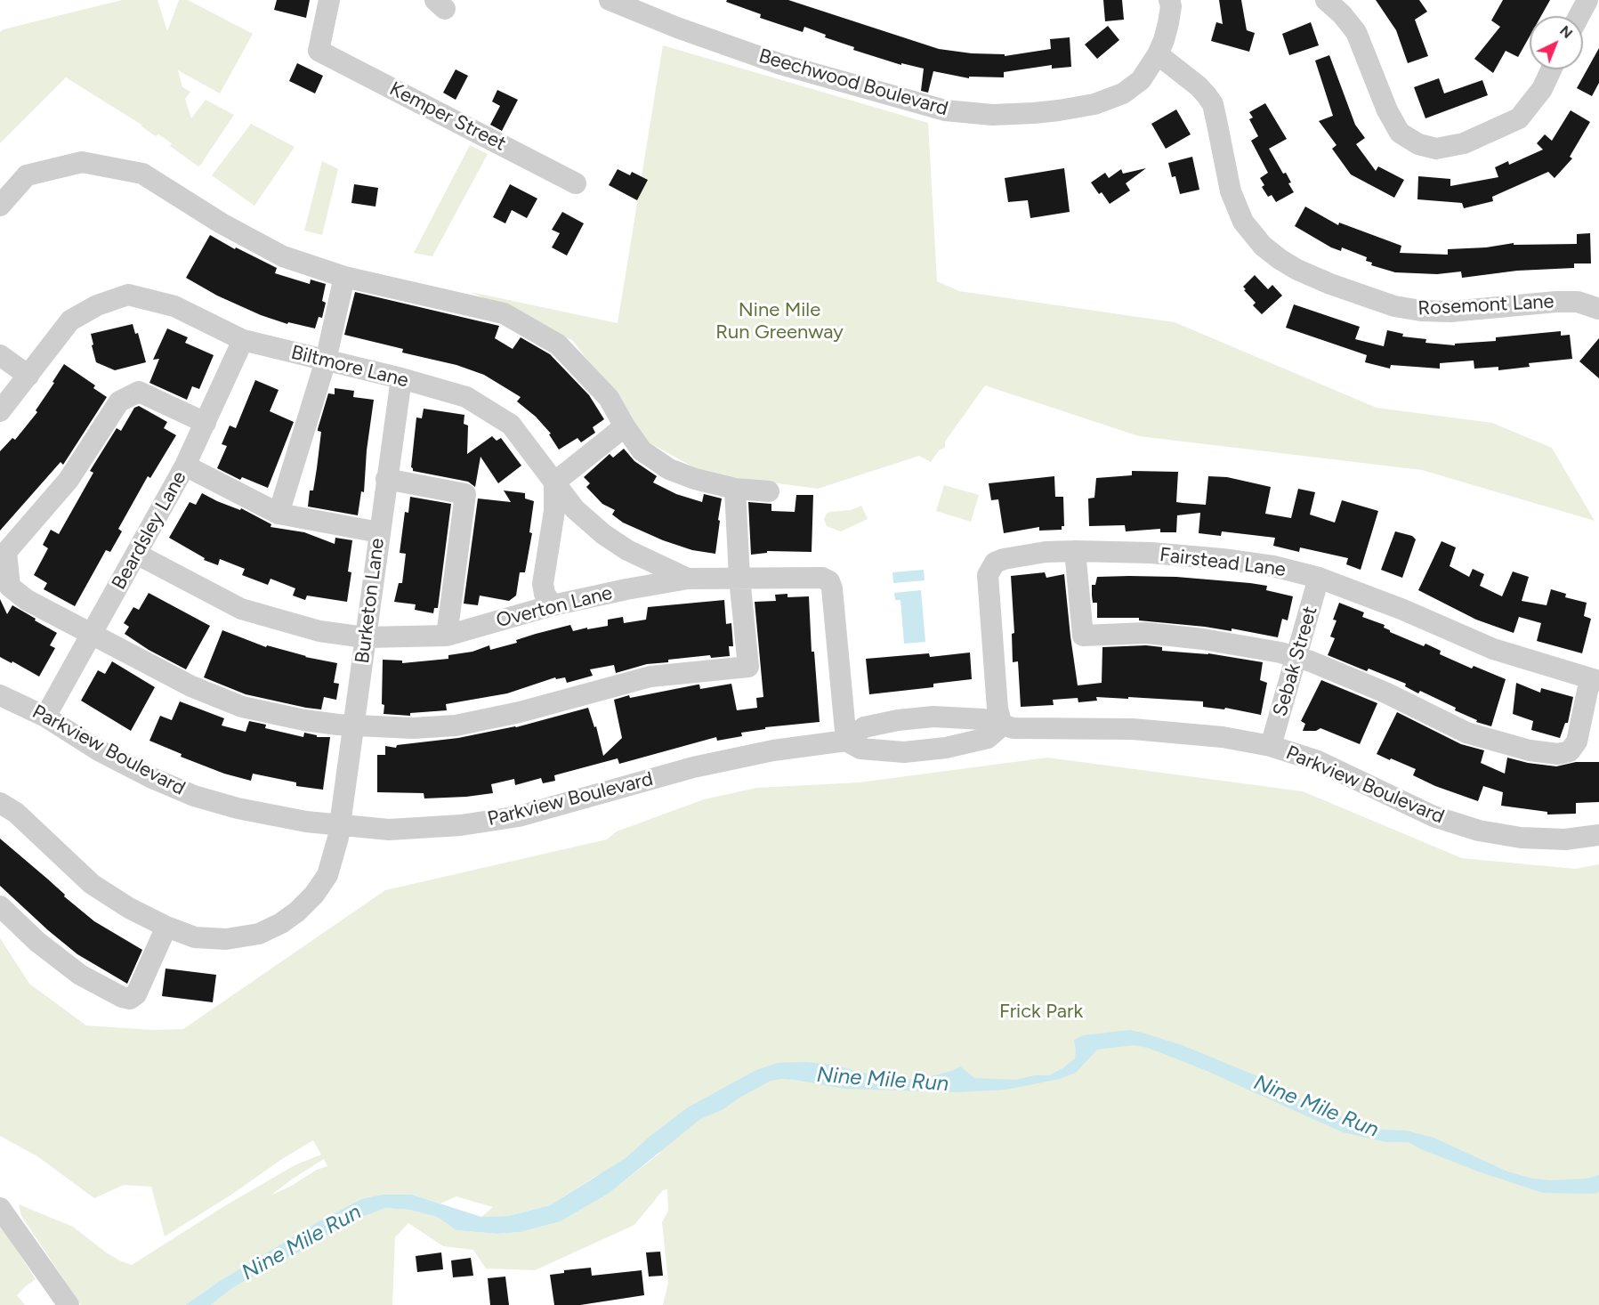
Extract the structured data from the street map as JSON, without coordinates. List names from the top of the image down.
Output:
{
  "streets": {
    "street": [
      "Beechwood Boulevard",
      "Kemper Street",
      "Rosemont Lane",
      "Biltmore Lane",
      "Beardsley Lane",
      "Fairstead Lane",
      "Burketon Lane",
      "Overton Lane",
      "Sebak Street",
      "Parkview Boulevard"
    ]
  },
  "crossings": [
    ["Beechwood Boulevard", "Rosemont Lane"],
    ["Biltmore Lane", "Beardsley Lane"],
    ["Biltmore Lane", "Burketon Lane"],
    ["Biltmore Lane", "Overton Lane"],
    ["Beardsley Lane", "Overton Lane"],
    ["Beardsley Lane", "Parkview Boulevard"],
    ["Fairstead Lane", "Sebak Street"],
    ["Fairstead Lane", "Parkview Boulevard"],
    ["Burketon Lane", "Overton Lane"],
    ["Burketon Lane", "Parkview Boulevard"],
    ["Overton Lane", "Parkview Boulevard"],
    ["Sebak Street", "Parkview Boulevard"]
  ],
  "water": ["Nine Mile Run"],
  "parks": ["Nine Mile Run Greenway", "Frick Park"],
  "north": "top right"
}
